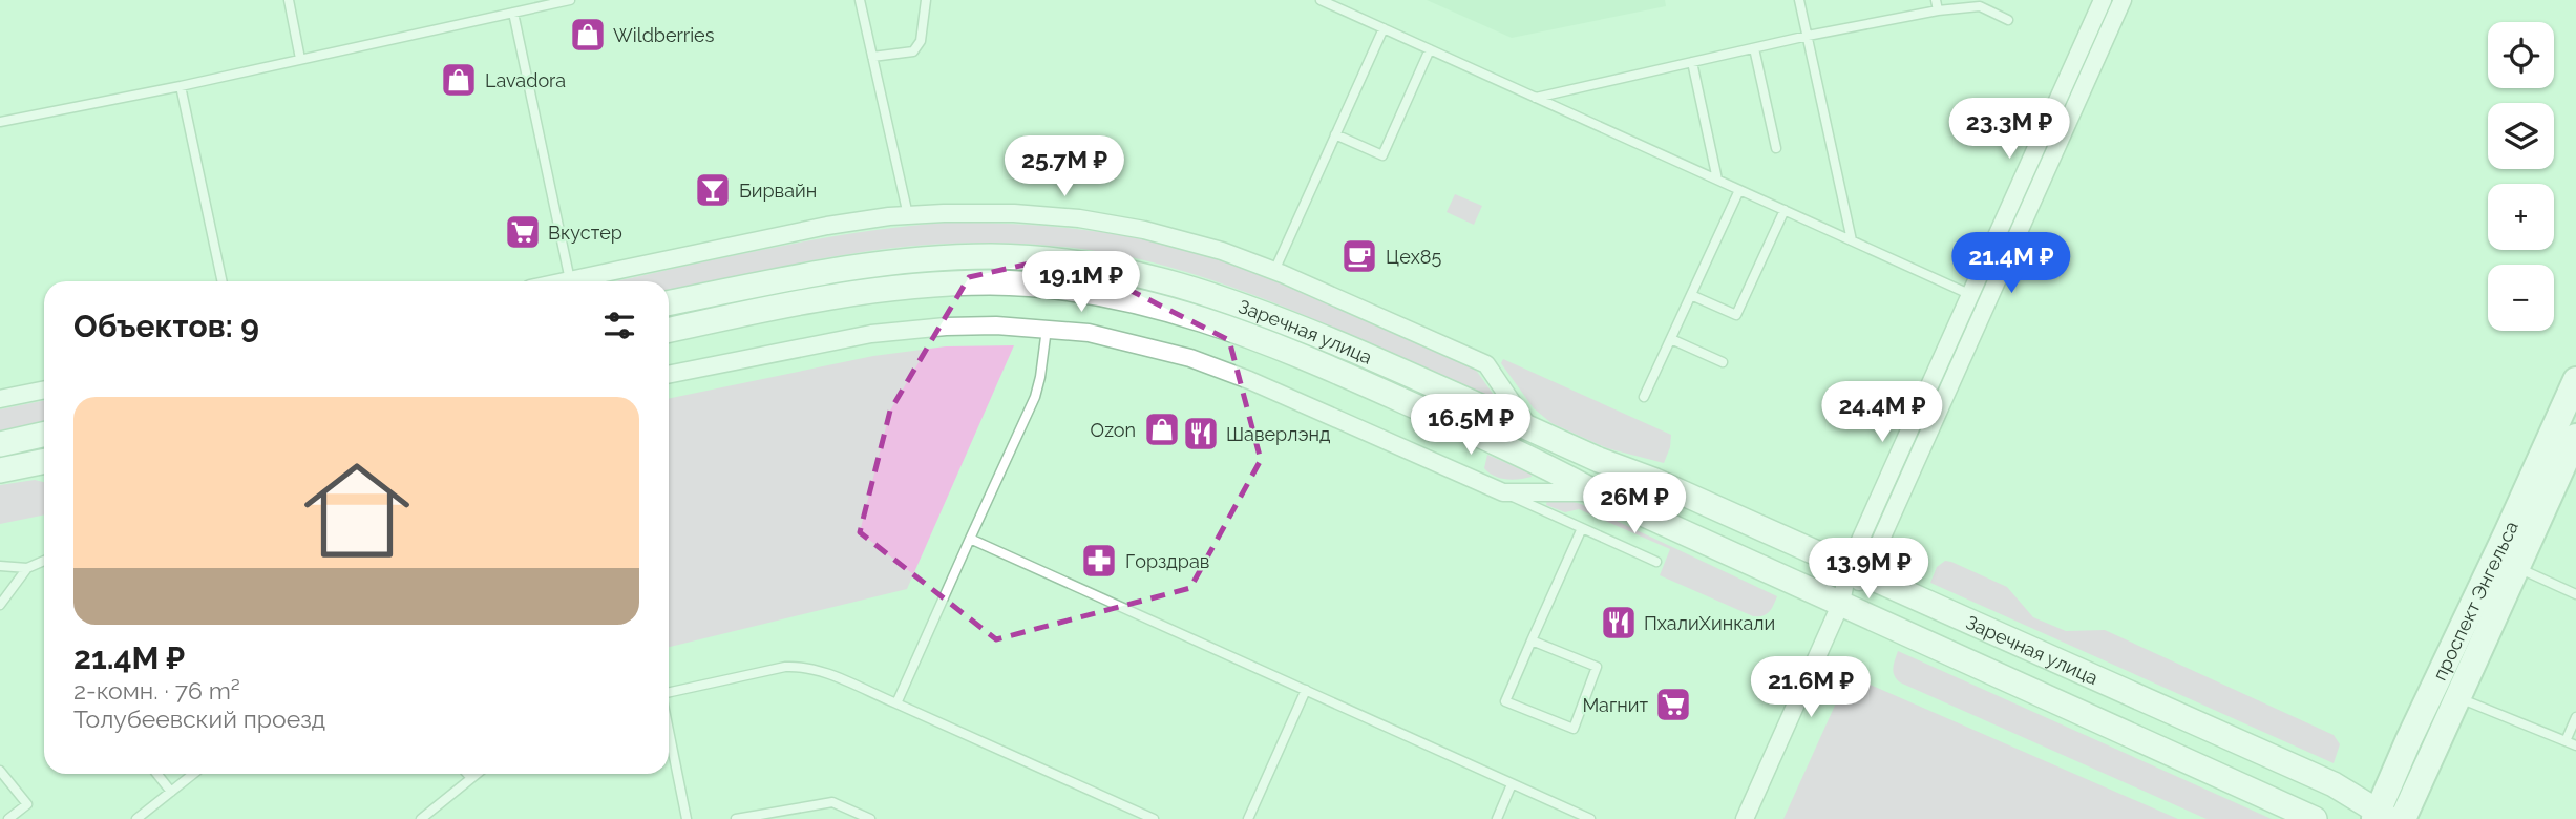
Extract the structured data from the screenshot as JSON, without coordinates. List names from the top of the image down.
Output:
{
  "streets": {
    "main road": ["проспект Энгельса"],
    "street": ["Заречная улица"]
  },
  "crossings": [
    ["Заречная улица", "проспект Энгельса"]
  ],
  "places": {
    "shop": ["Wildberries", "Lavadora", "Ozon"],
    "bar": ["Бирвайн"],
    "supermarket": ["Вкустер", "Магнит"],
    "cafe": ["Цех85"],
    "restaurant": ["Шаверлэнд", "ПхалиХинкали"],
    "pharmacy": ["Горздрав"]
  },
  "page": {
    "map_buttons": ["+", "−"],
    "price": [
      "23.3M ₽",
      "25.7M ₽",
      "21.4M ₽",
      "19.1M ₽",
      "24.4M ₽",
      "16.5M ₽",
      "26M ₽",
      "13.9M ₽",
      "21.6M ₽"
    ],
    "heading": "Объектов: 9",
    "list": [
      {
        "name": "21.4M ₽",
        "note": "2-комн. · 76 m² · Толубеевский проезд"
      }
    ]
  }
}
